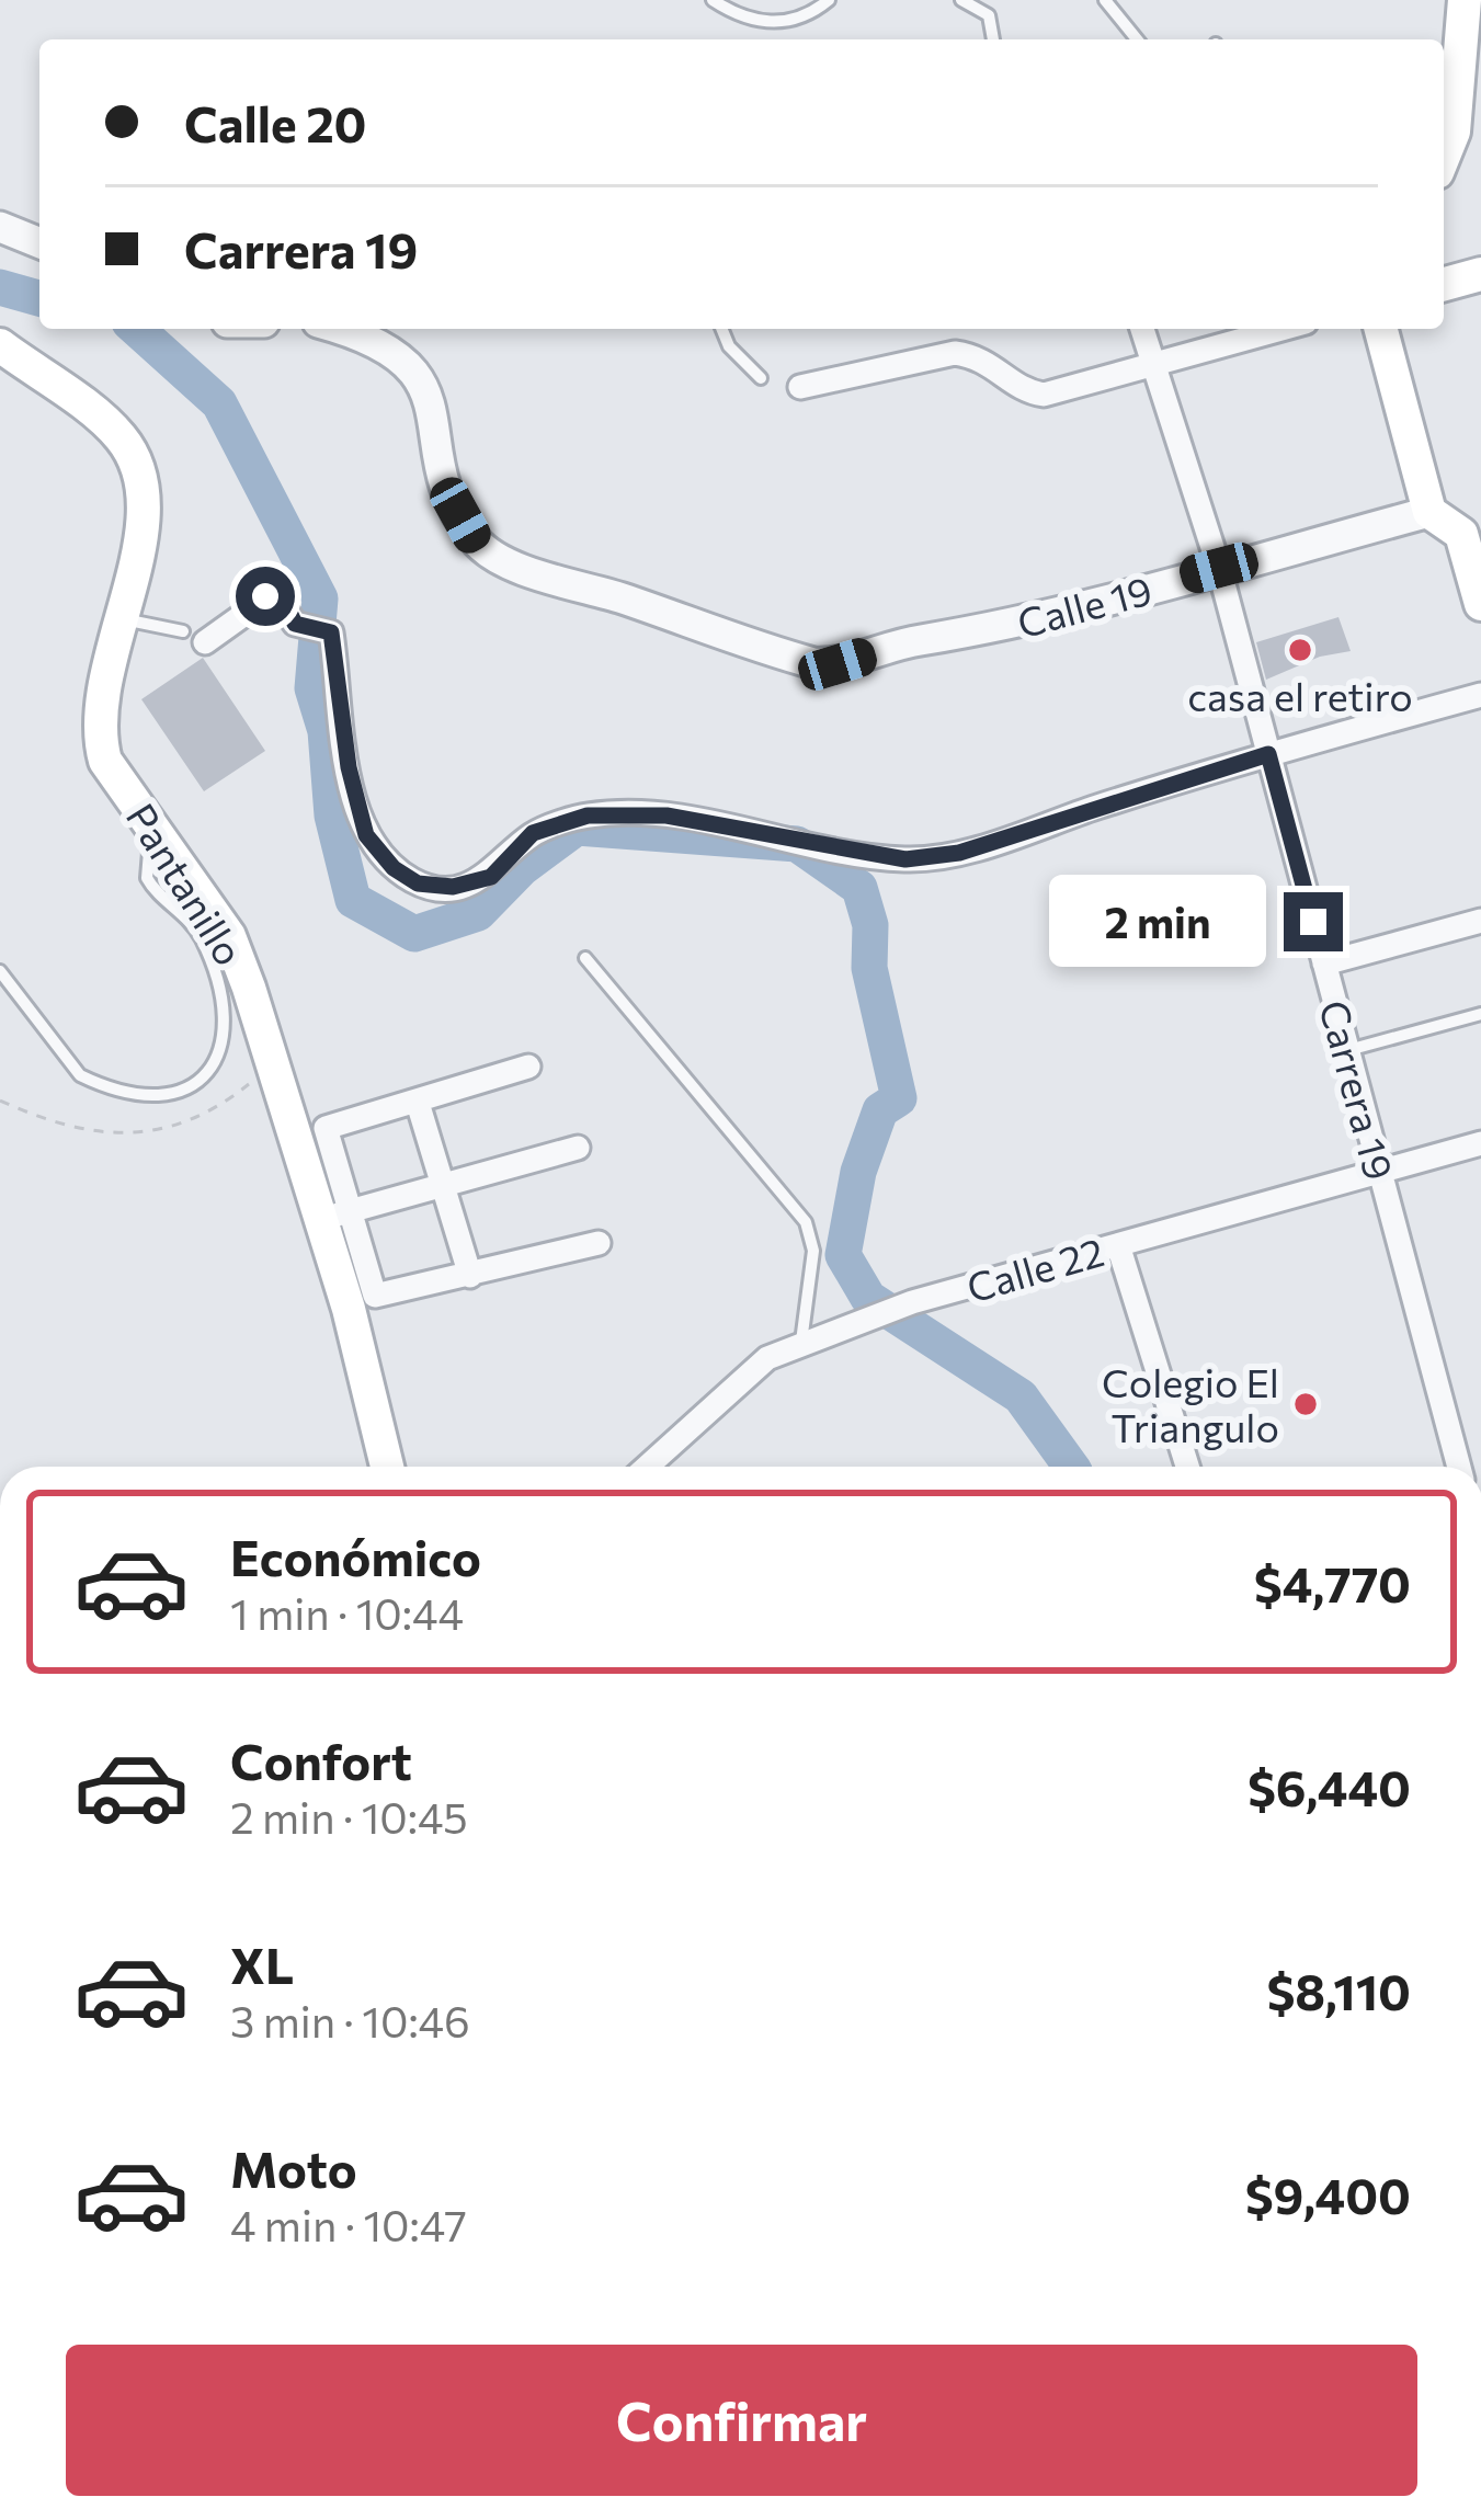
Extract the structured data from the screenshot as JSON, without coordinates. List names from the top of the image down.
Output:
{
  "streets": {
    "main road": ["Pantanillo"],
    "street": ["Calle 19", "Carrera 19", "Calle 22"]
  },
  "crossings": [
    ["Calle 19", "Carrera 19"],
    ["Carrera 19", "Calle 22"]
  ],
  "places": ["casa el retiro", "Colegio El Triangulo"],
  "page": {
    "banner": ["Calle 20", "Carrera 19"],
    "bubble": "2 min",
    "list": [
      {
        "name": "Económico",
        "note": "1 min · 10:44",
        "value": "$4,770"
      },
      {
        "name": "Confort",
        "note": "2 min · 10:45",
        "value": "$6,440"
      },
      {
        "name": "XL",
        "note": "3 min · 10:46",
        "value": "$8,110"
      },
      {
        "name": "Moto",
        "note": "4 min · 10:47",
        "value": "$9,400"
      }
    ],
    "buttons": "Confirmar"
  }
}
